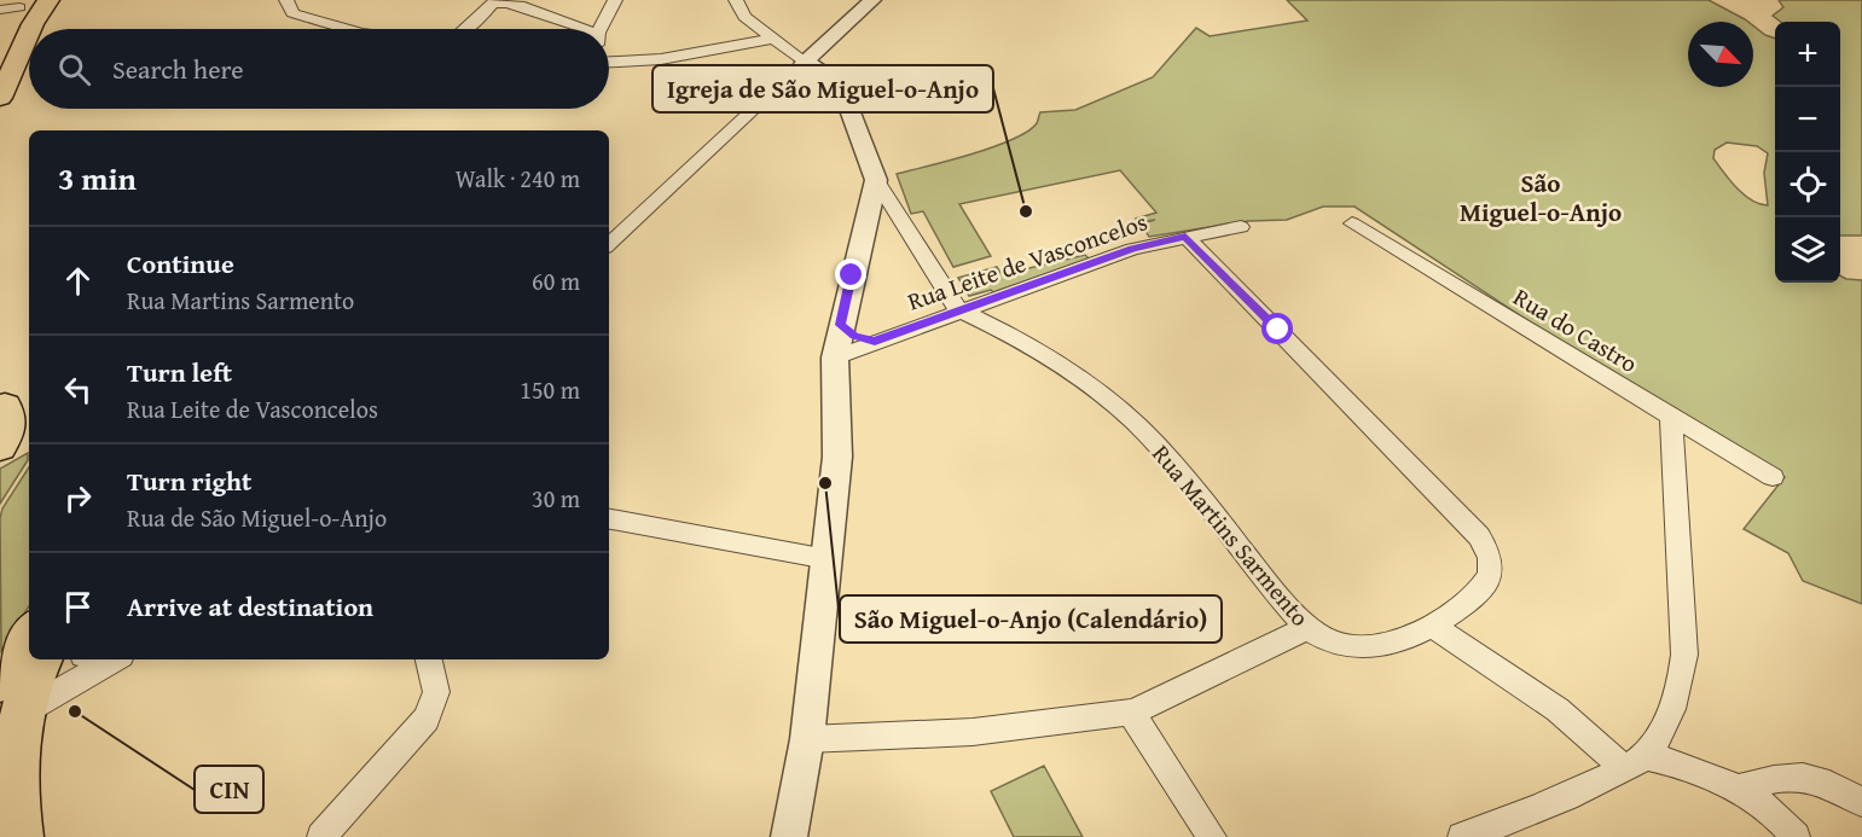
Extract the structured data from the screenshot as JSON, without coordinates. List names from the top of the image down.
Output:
{
  "streets": {
    "street": ["Rua Leite de Vasconcelos", "Rua do Castro", "Rua Martins Sarmento"]
  },
  "crossings": [
    ["Rua Leite de Vasconcelos", "Rua Martins Sarmento"]
  ],
  "districts": ["São Miguel-o-Anjo"],
  "places": ["Igreja de São Miguel-o-Anjo", "São Miguel-o-Anjo (Calendário)", "CIN"],
  "north": "bottom right",
  "page": {
    "map_buttons": ["+", "−"],
    "search": "Search here",
    "heading": ["3 min", "Walk · 240 m"],
    "list": [
      ["Continue", "Rua Martins Sarmento", "60 m"],
      ["Turn left", "Rua Leite de Vasconcelos", "150 m"],
      ["Turn right", "Rua de São Miguel-o-Anjo", "30 m"],
      "Arrive at destination"
    ]
  }
}
